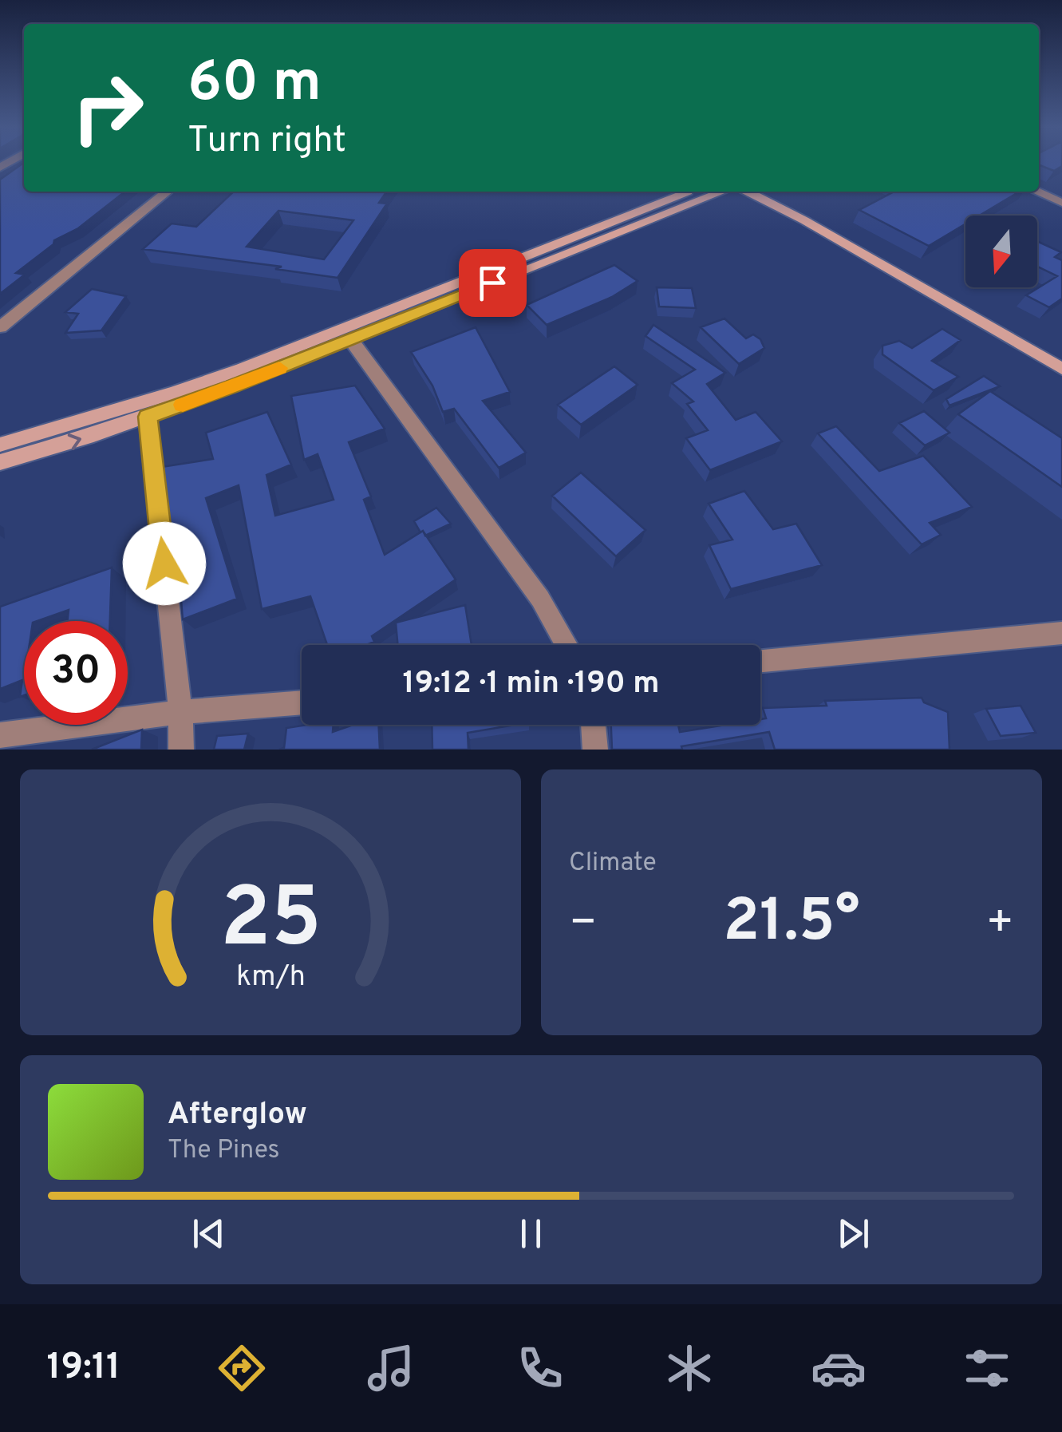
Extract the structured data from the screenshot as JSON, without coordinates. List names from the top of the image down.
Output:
{
  "north": "bottom",
  "page": {
    "turn": ["60 m", "Turn right"],
    "limit": "30",
    "trip": "19:12 · 1 min · 190 m",
    "tile": "Climate",
    "heat": ["−", "21.5°", "+"],
    "song": ["Afterglow", "The Pines"],
    "tabs": "19:11",
    "gauge": ["25", "km/h"]
  }
}
